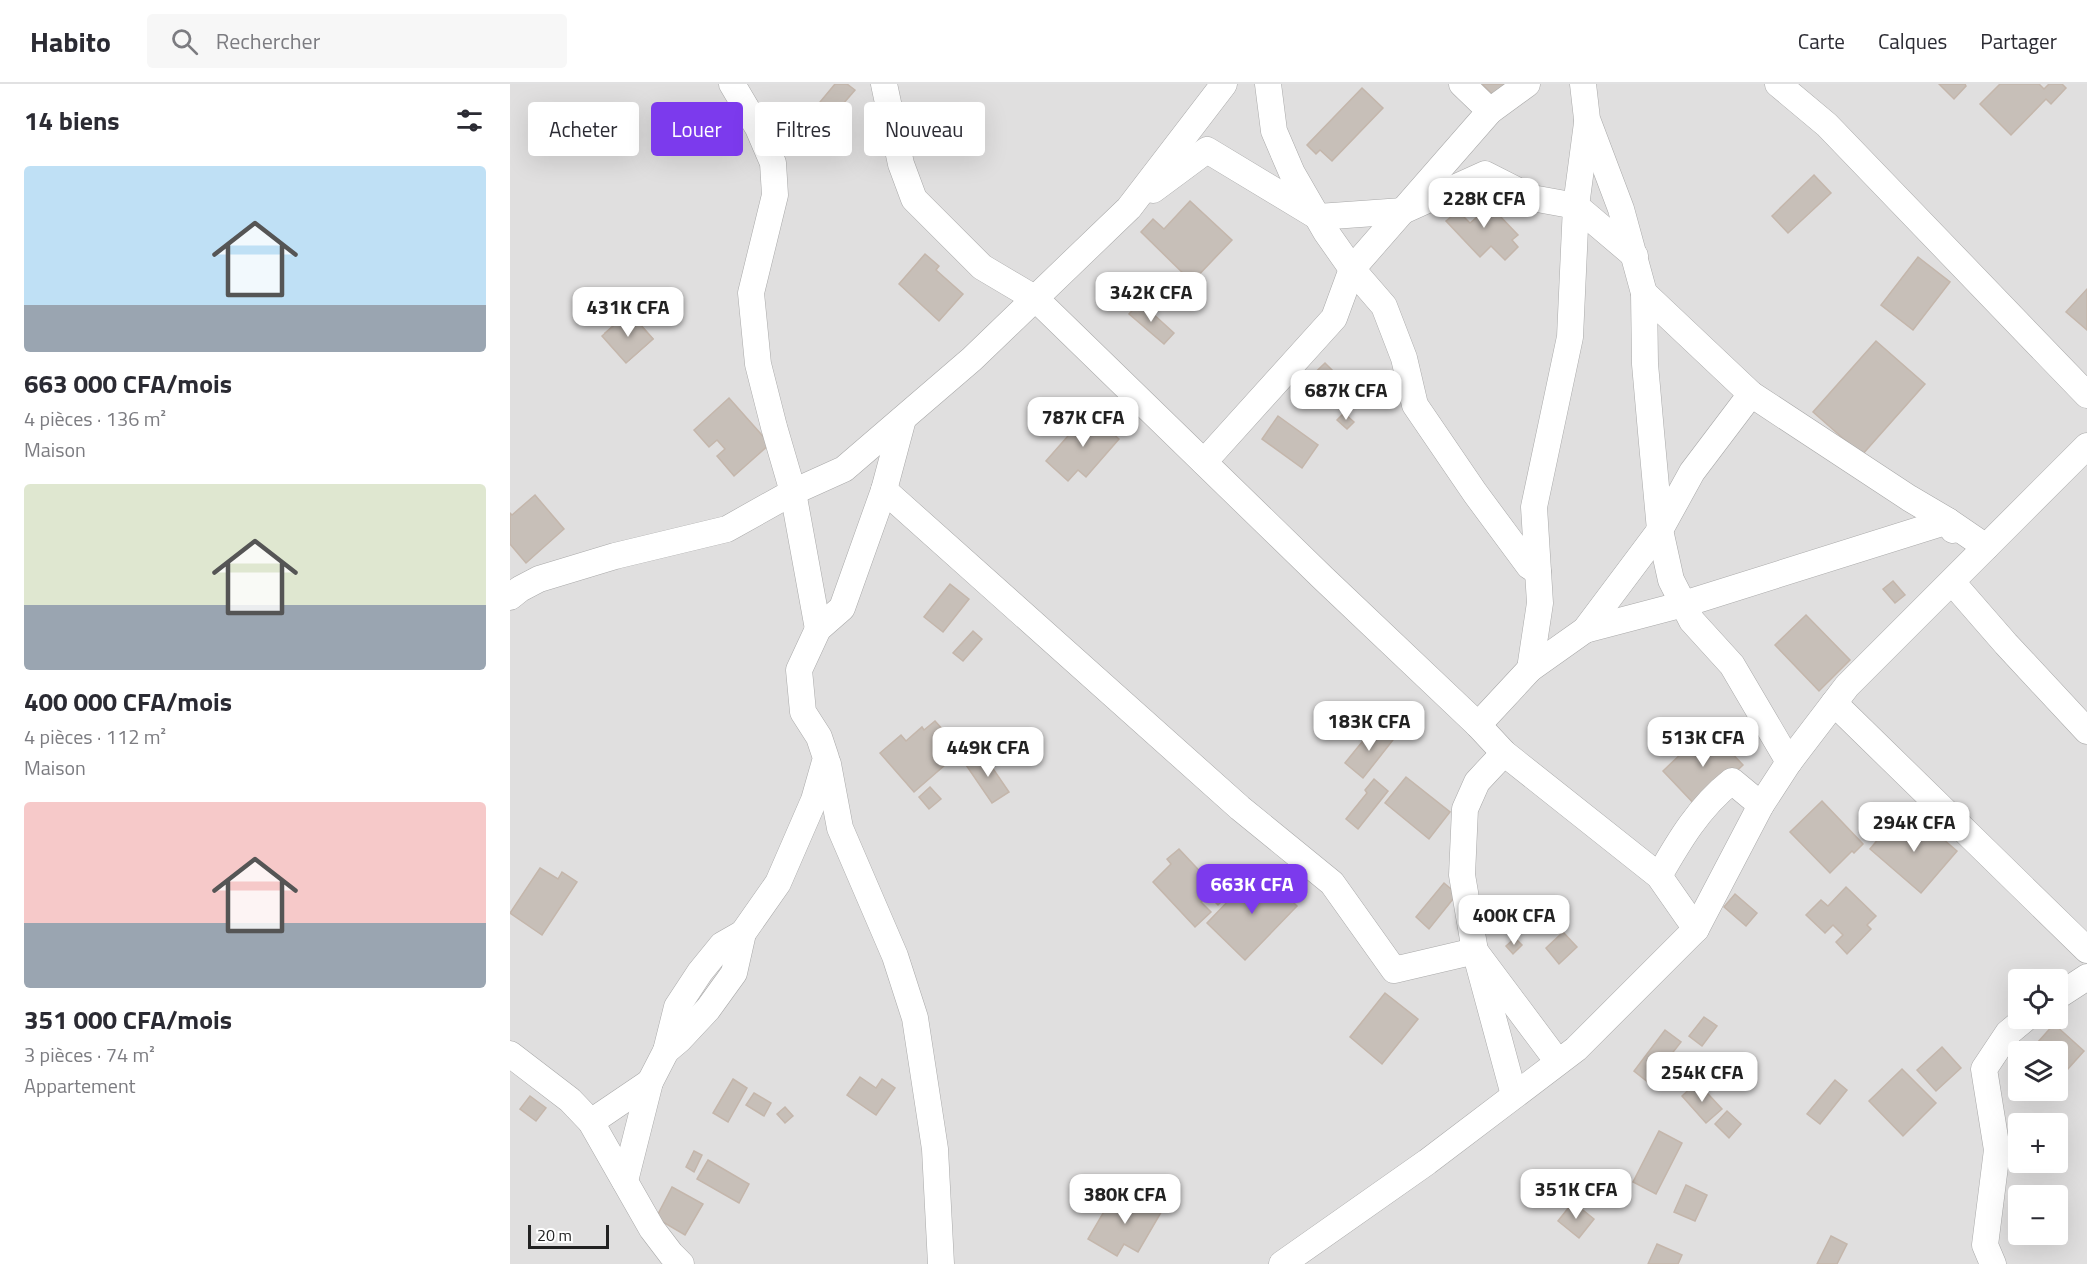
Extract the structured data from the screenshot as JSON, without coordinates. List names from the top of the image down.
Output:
{
  "scale_bar": "20 m",
  "page": {
    "header": "Habito",
    "search": "Rechercher",
    "nav": ["Carte", "Calques", "Partager"],
    "heading": "14 biens",
    "chip": [
      "Acheter",
      "Louer",
      "Filtres",
      "Nouveau"
    ],
    "list": [
      {
        "name": "663 000 CFA/mois",
        "note": "4 pièces · 136 m² · Maison"
      },
      {
        "name": "400 000 CFA/mois",
        "note": "4 pièces · 112 m² · Maison"
      },
      {
        "name": "351 000 CFA/mois",
        "note": "3 pièces · 74 m² · Appartement"
      }
    ],
    "price": [
      "228K CFA",
      "342K CFA",
      "431K CFA",
      "687K CFA",
      "787K CFA",
      "183K CFA",
      "513K CFA",
      "449K CFA",
      "294K CFA",
      "663K CFA",
      "400K CFA",
      "254K CFA",
      "351K CFA",
      "380K CFA"
    ],
    "map_buttons": ["+", "−"],
    "scale": "20 m"
  }
}
